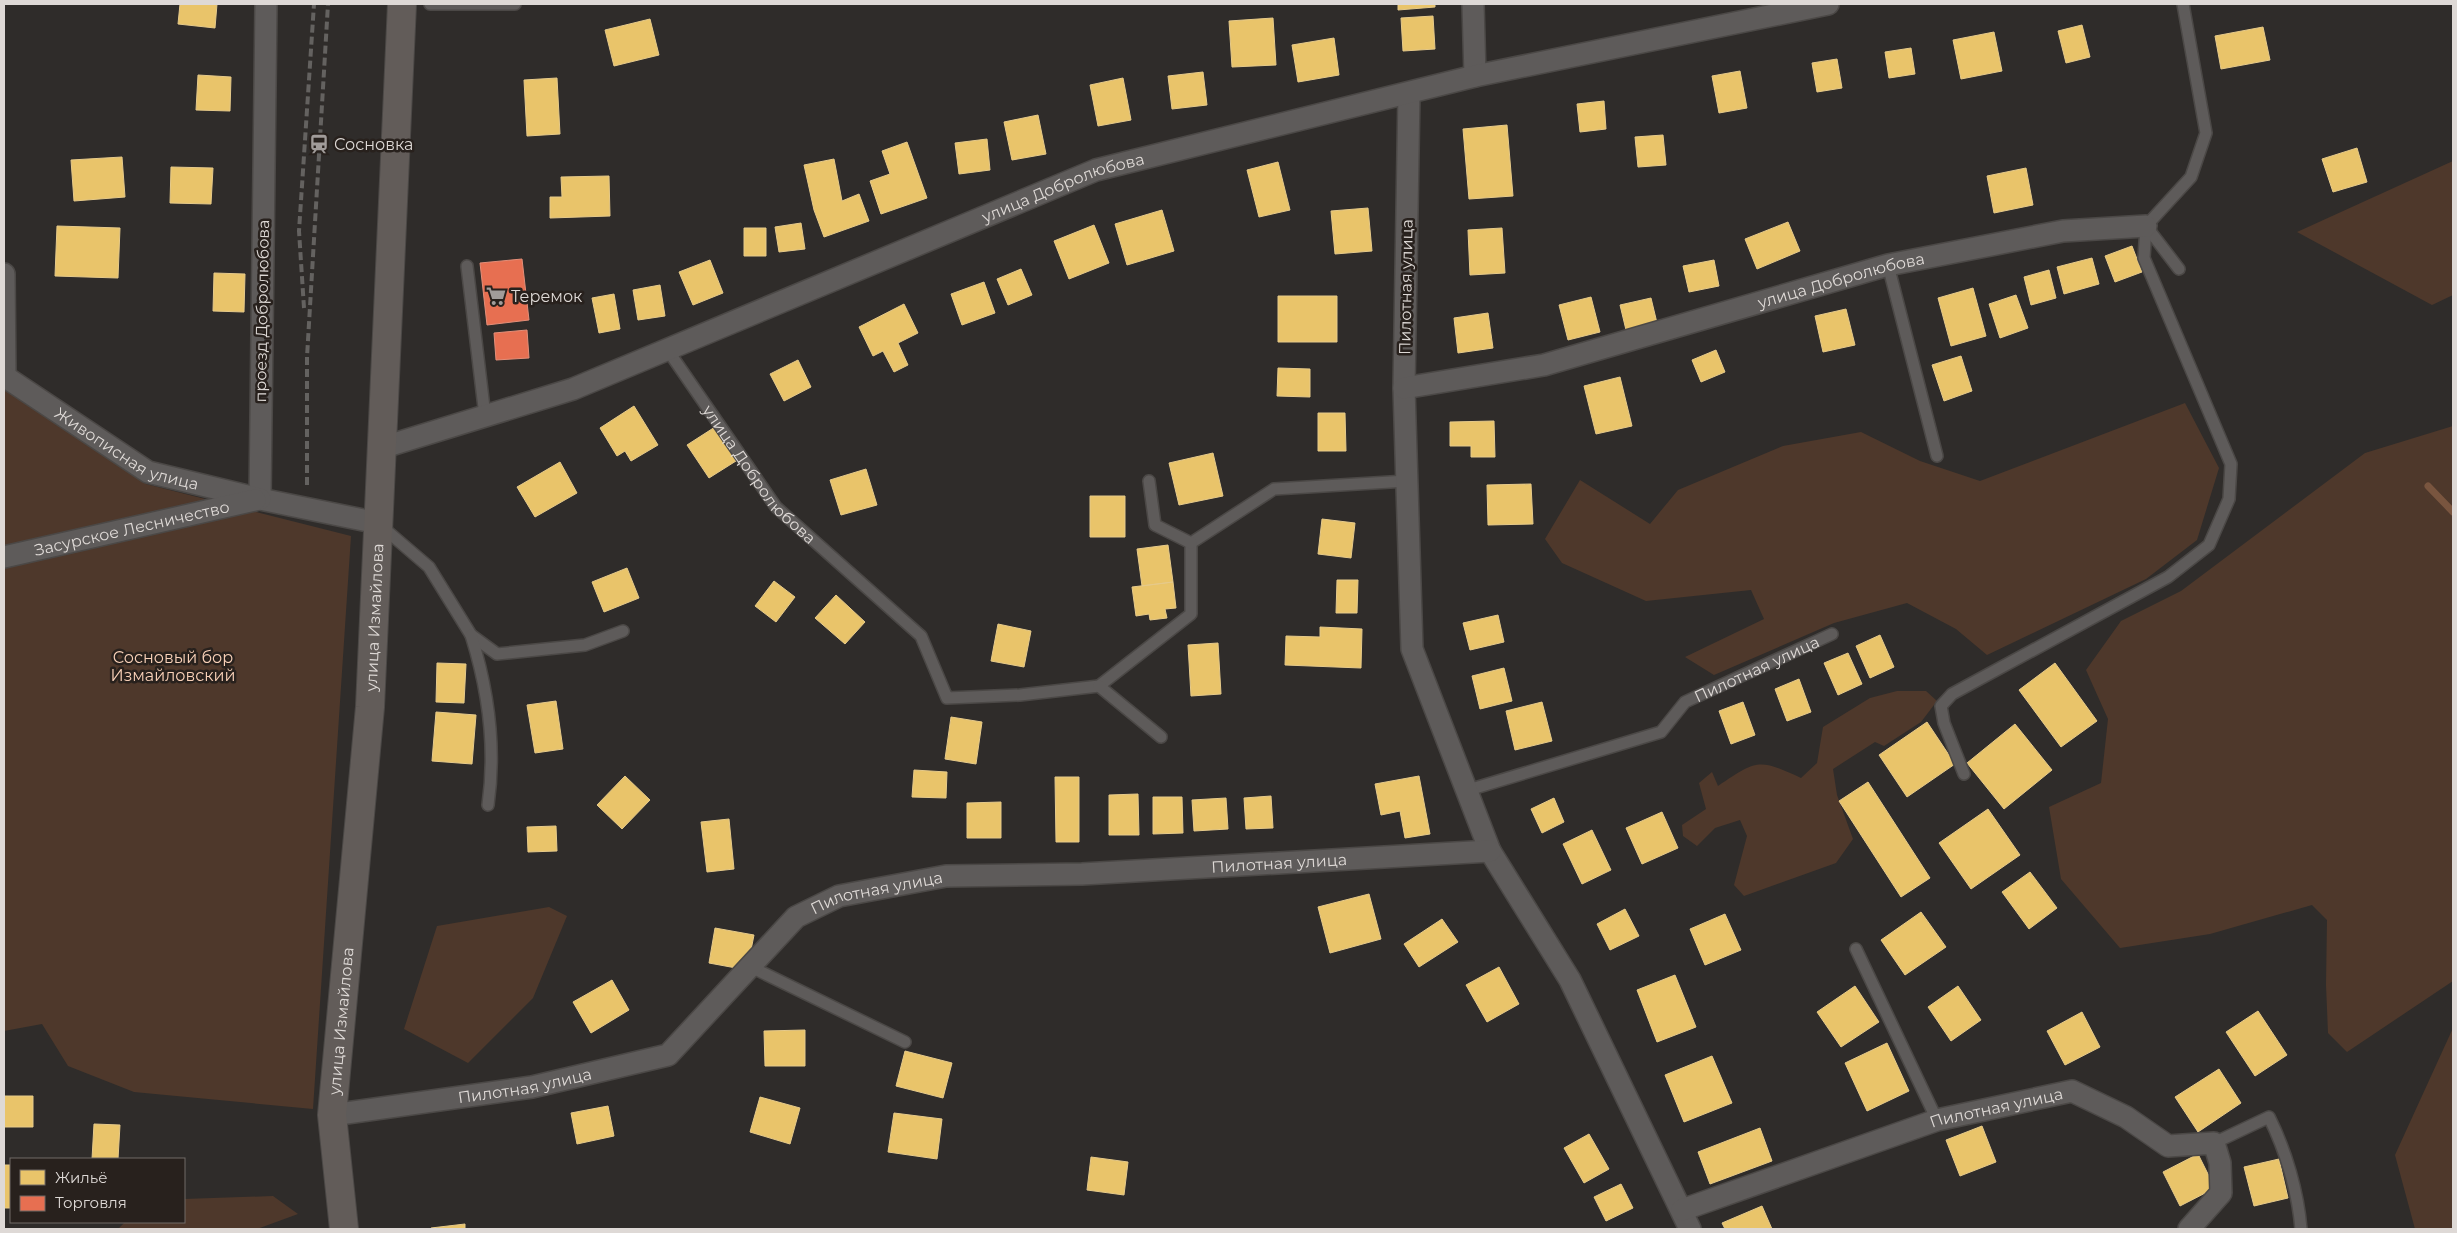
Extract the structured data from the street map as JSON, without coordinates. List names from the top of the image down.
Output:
{
  "streets": {
    "main road": ["улица Измайлова"],
    "street": [
      "улица Добролюбова",
      "Пилотная улица",
      "проезд Добролюбова",
      "Живописная улица",
      "Засурское Лесничество"
    ]
  },
  "crossings": [
    ["улица Добролюбова", "Пилотная улица"],
    ["улица Добролюбова", "улица Измайлова"],
    ["Пилотная улица", "улица Измайлова"],
    ["проезд Добролюбова", "Живописная улица"],
    ["проезд Добролюбова", "Засурское Лесничество"],
    ["Живописная улица", "Засурское Лесничество"]
  ],
  "parks": ["Сосновый бор Измайловский"],
  "places": {
    "station": ["Сосновка"],
    "supermarket": ["Теремок"]
  },
  "legend": ["Жильё", "Торговля"]
}
